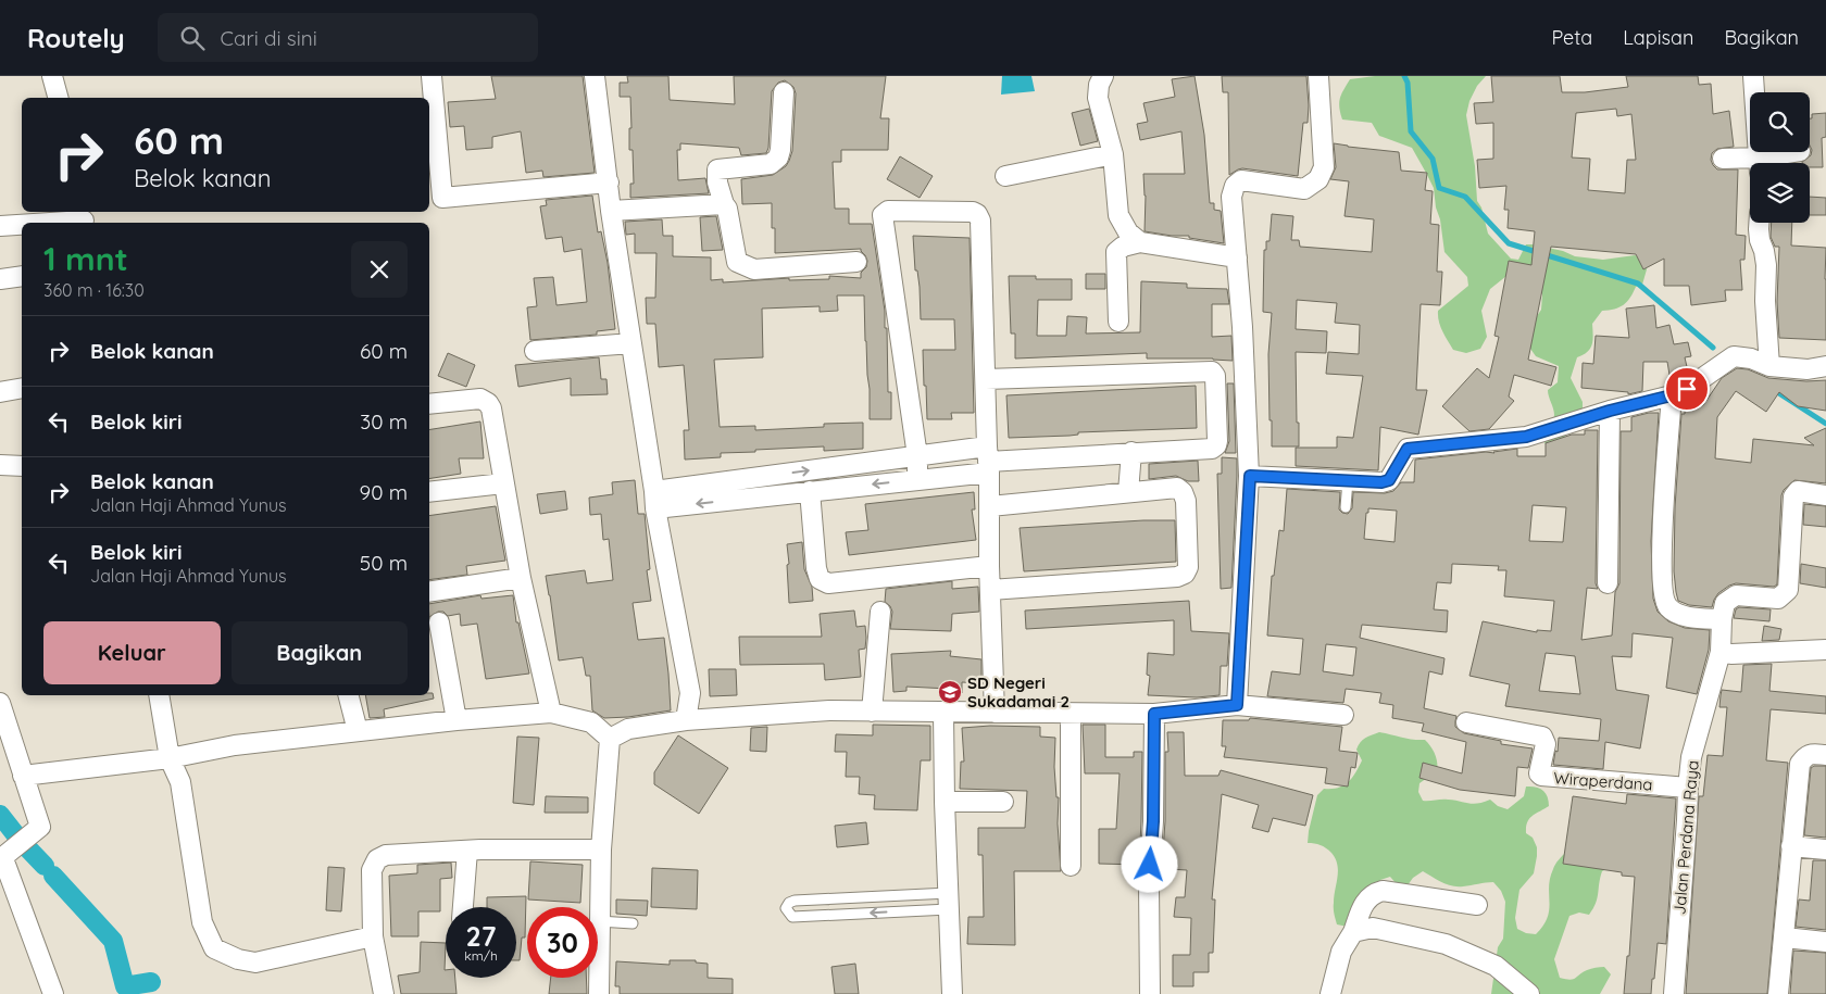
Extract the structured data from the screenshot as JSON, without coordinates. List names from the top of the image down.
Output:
{
  "streets": {
    "street": ["Wiraperdana", "Jalan Perdana Raya"]
  },
  "crossings": [
    ["Wiraperdana", "Jalan Perdana Raya"]
  ],
  "places": {
    "school or university": ["SD Negeri Sukadamai 2"]
  },
  "page": {
    "header": "Routely",
    "search": "Cari di sini",
    "nav": ["Peta", "Lapisan", "Bagikan"],
    "turn": ["60 m", "Belok kanan"],
    "heading": ["1 mnt", "360 m · 16:30"],
    "list": [
      {
        "name": "Belok kanan",
        "value": "60 m"
      },
      {
        "name": "Belok kiri",
        "value": "30 m"
      },
      {
        "name": "Belok kanan",
        "note": "Jalan Haji Ahmad Yunus",
        "value": "90 m"
      },
      {
        "name": "Belok kiri",
        "note": "Jalan Haji Ahmad Yunus",
        "value": "50 m"
      }
    ],
    "buttons": ["Keluar", "Bagikan"],
    "speed": "27 km/h",
    "limit": "30"
  }
}
